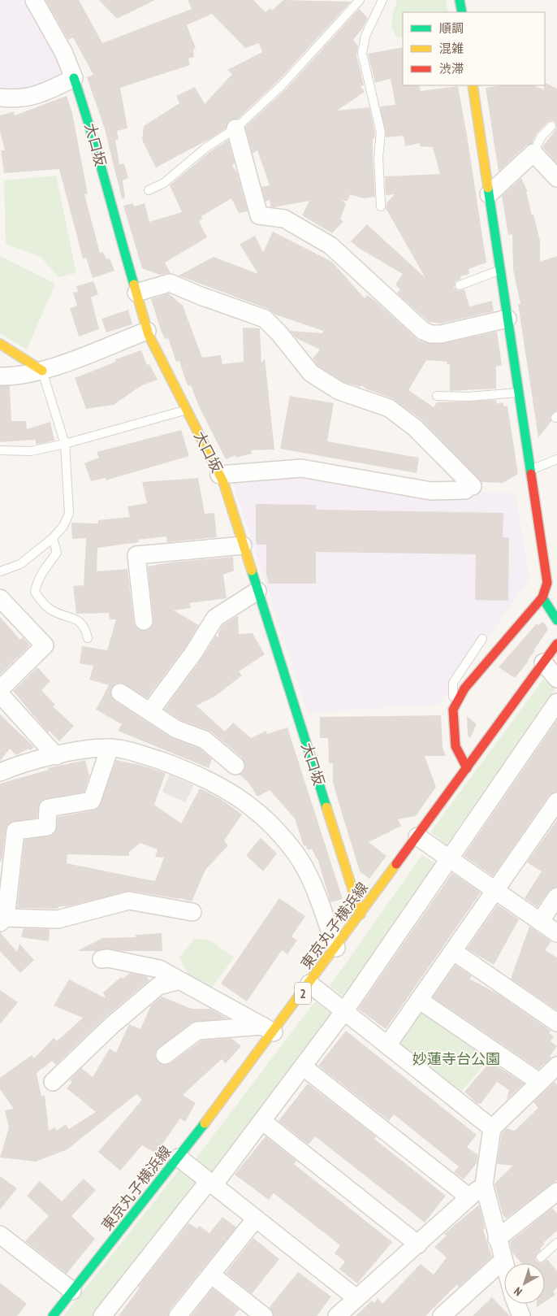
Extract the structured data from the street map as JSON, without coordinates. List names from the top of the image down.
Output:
{
  "streets": {
    "street": ["大口坂", "東京丸子横浜線", "2"]
  },
  "crossings": [
    ["大口坂", "東京丸子横浜線"]
  ],
  "parks": ["妙蓮寺台公園"],
  "legend": ["順調", "混雑", "渋滞"],
  "north": "bottom left"
}
